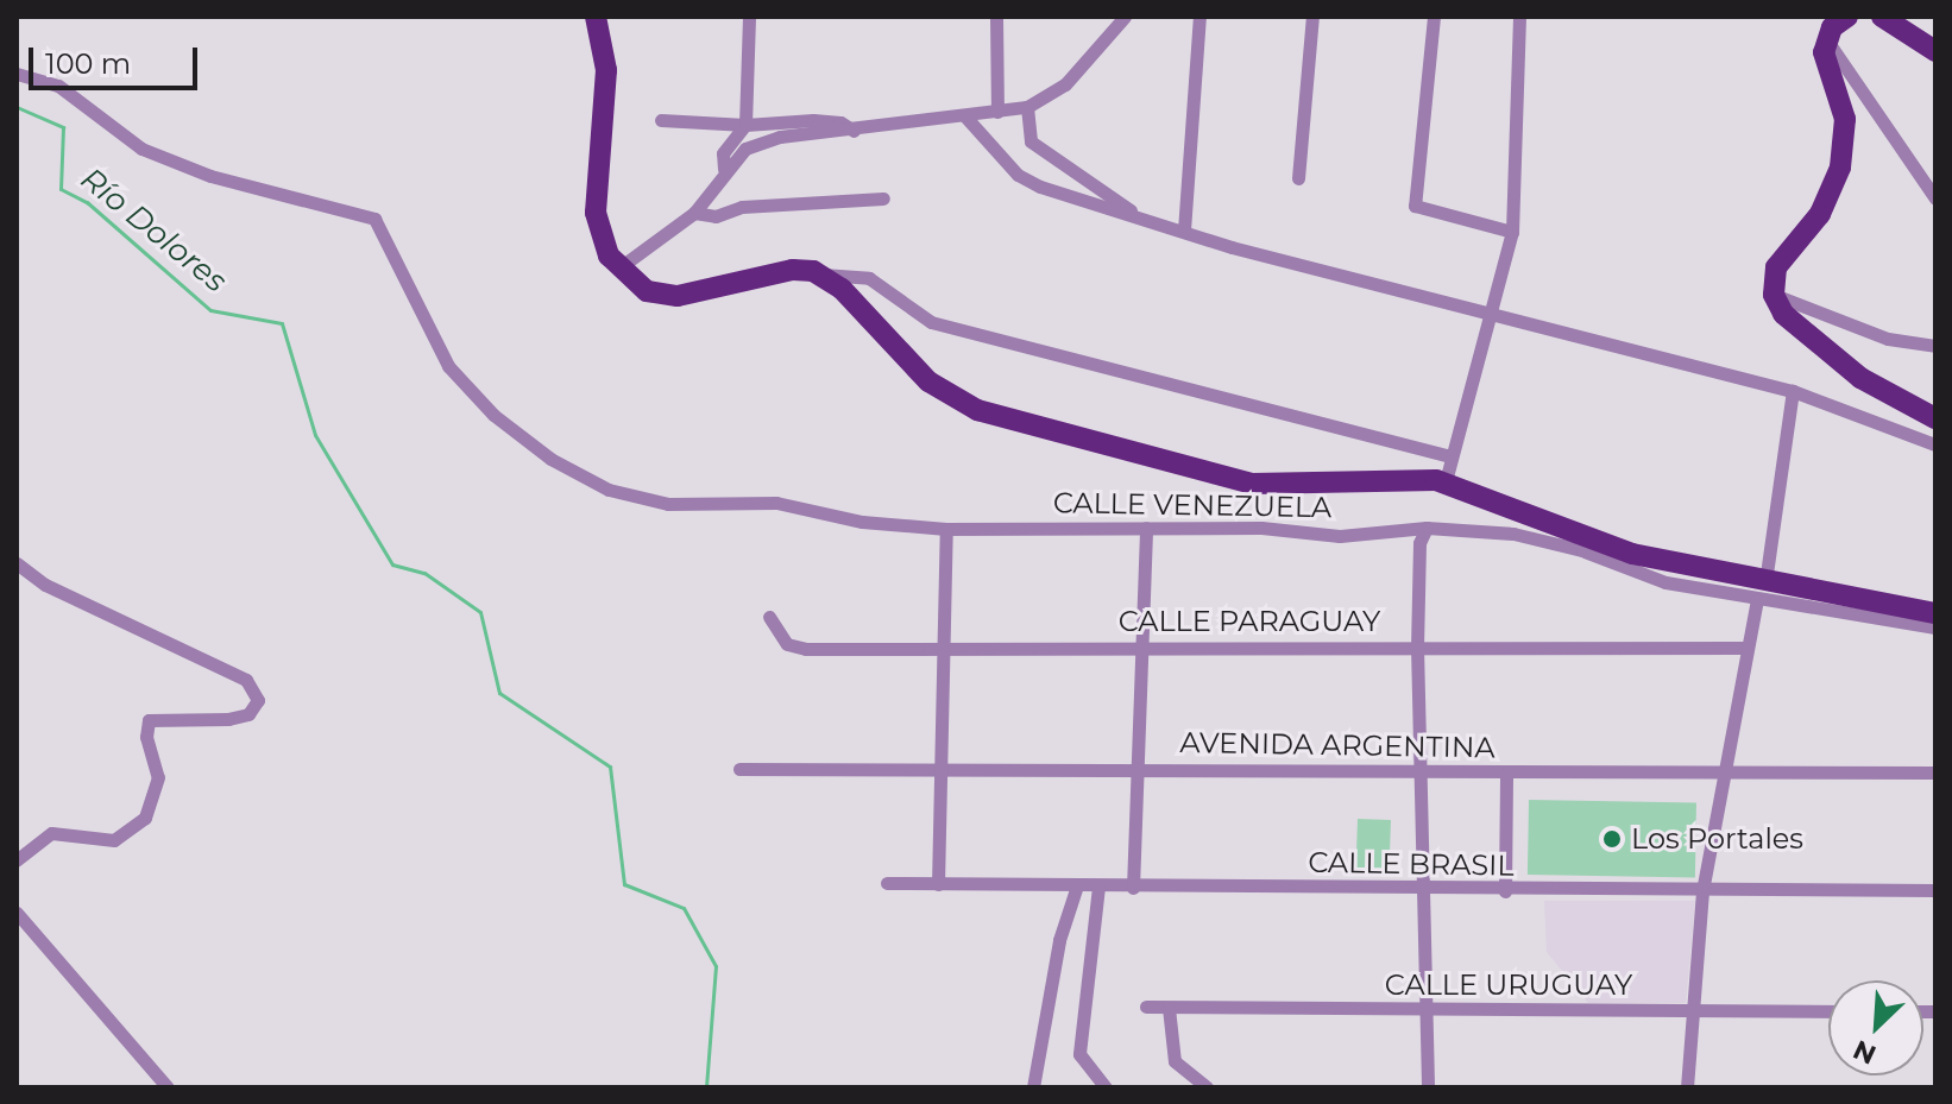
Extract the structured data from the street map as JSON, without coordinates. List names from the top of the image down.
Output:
{
  "streets": {
    "street": [
      "CALLE VENEZUELA",
      "CALLE PARAGUAY",
      "AVENIDA ARGENTINA",
      "CALLE BRASIL",
      "CALLE URUGUAY"
    ]
  },
  "water": ["Río Dolores"],
  "places": ["Los Portales"],
  "scale_bar": "100 m",
  "north": "bottom left"
}
